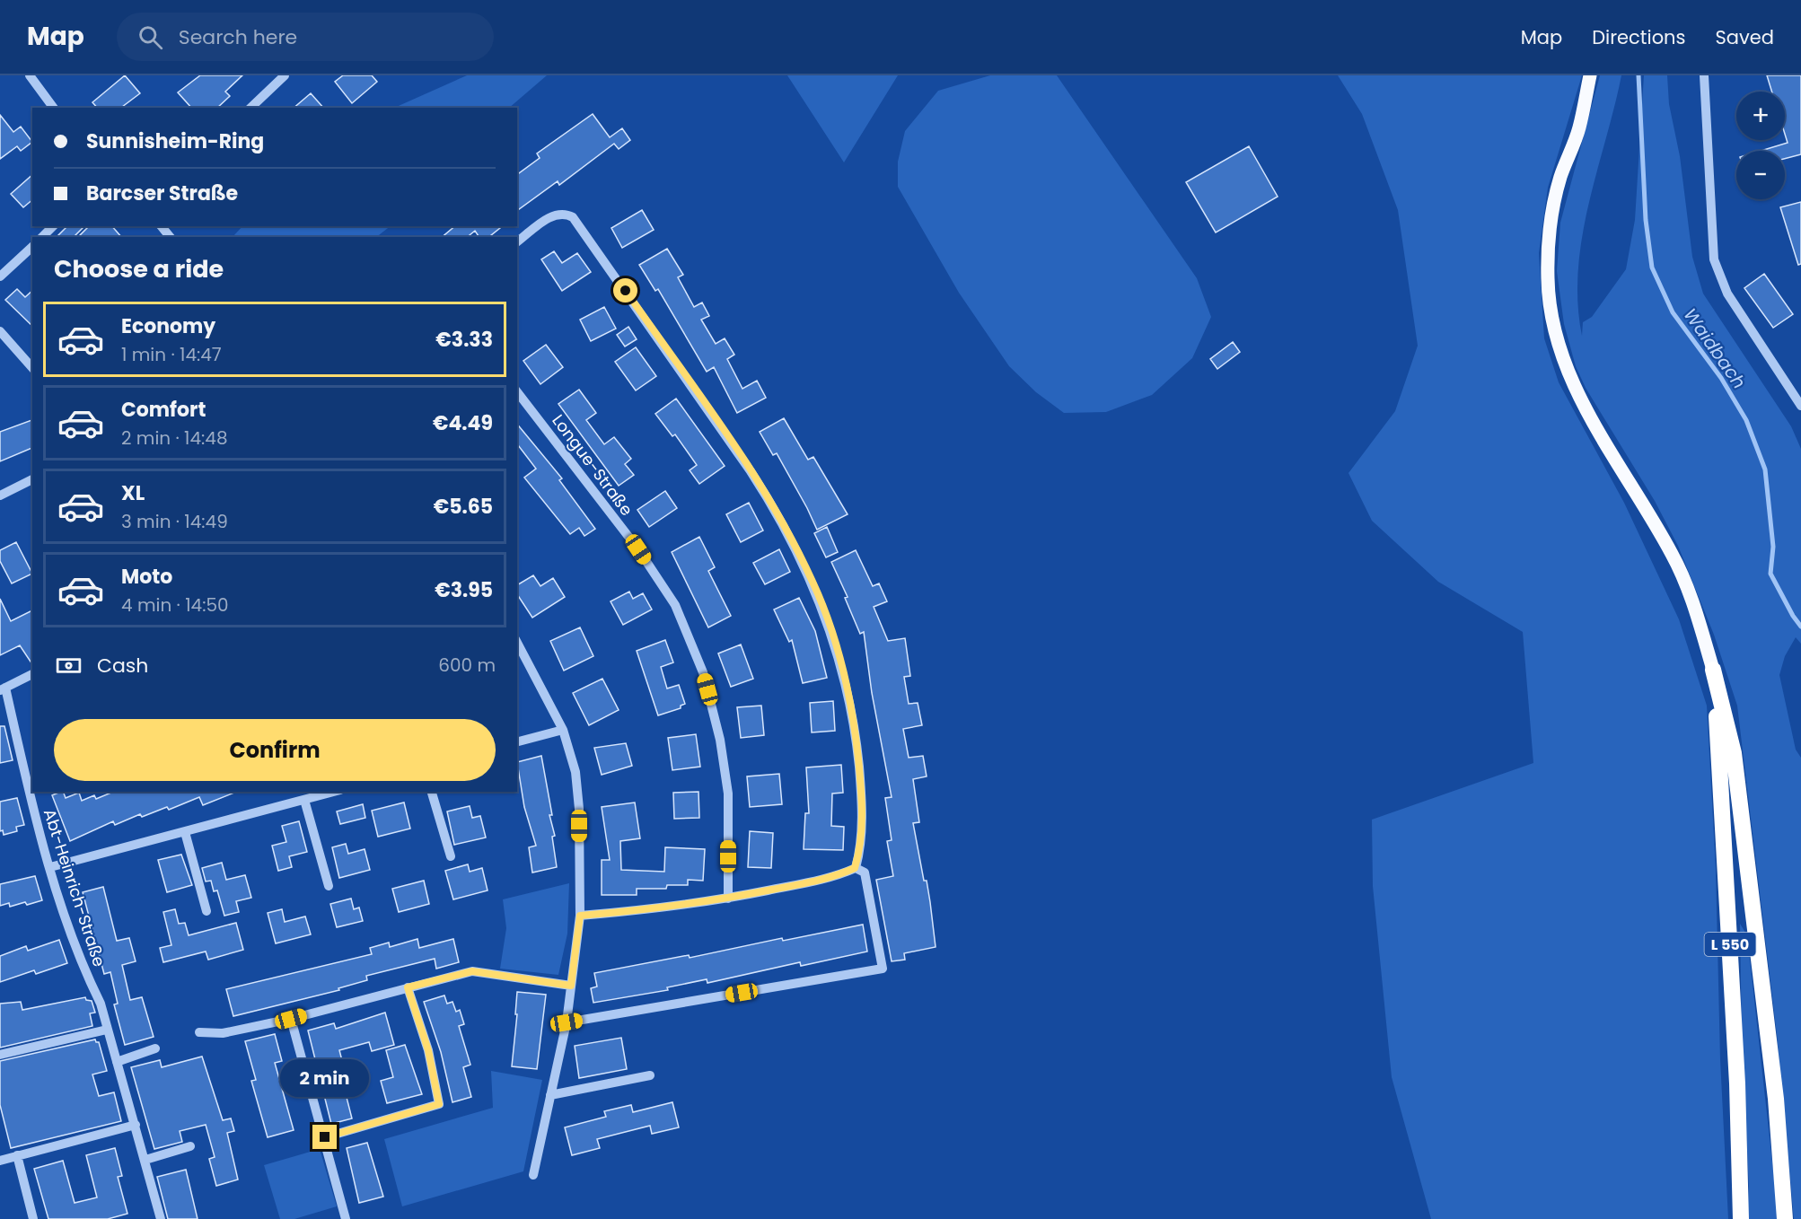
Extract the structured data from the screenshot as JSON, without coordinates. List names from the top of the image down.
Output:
{
  "streets": {
    "highway": ["L 550"],
    "street": ["Longue-Straße", "Abt-Heinrich-Straße"]
  },
  "water": ["Waidbach"],
  "page": {
    "header": "Map",
    "search": "Search here",
    "nav": ["Map", "Directions", "Saved"],
    "map_buttons": ["+", "−"],
    "banner": ["Sunnisheim-Ring", "Barcser Straße"],
    "heading": "Choose a ride",
    "list": [
      {
        "name": "Economy",
        "note": "1 min · 14:47",
        "value": "€3.33"
      },
      {
        "name": "Comfort",
        "note": "2 min · 14:48",
        "value": "€4.49"
      },
      {
        "name": "XL",
        "note": "3 min · 14:49",
        "value": "€5.65"
      },
      {
        "name": "Moto",
        "note": "4 min · 14:50",
        "value": "€3.95"
      }
    ],
    "pay": ["Cash", "600 m"],
    "buttons": "Confirm",
    "bubble": "2 min"
  }
}
